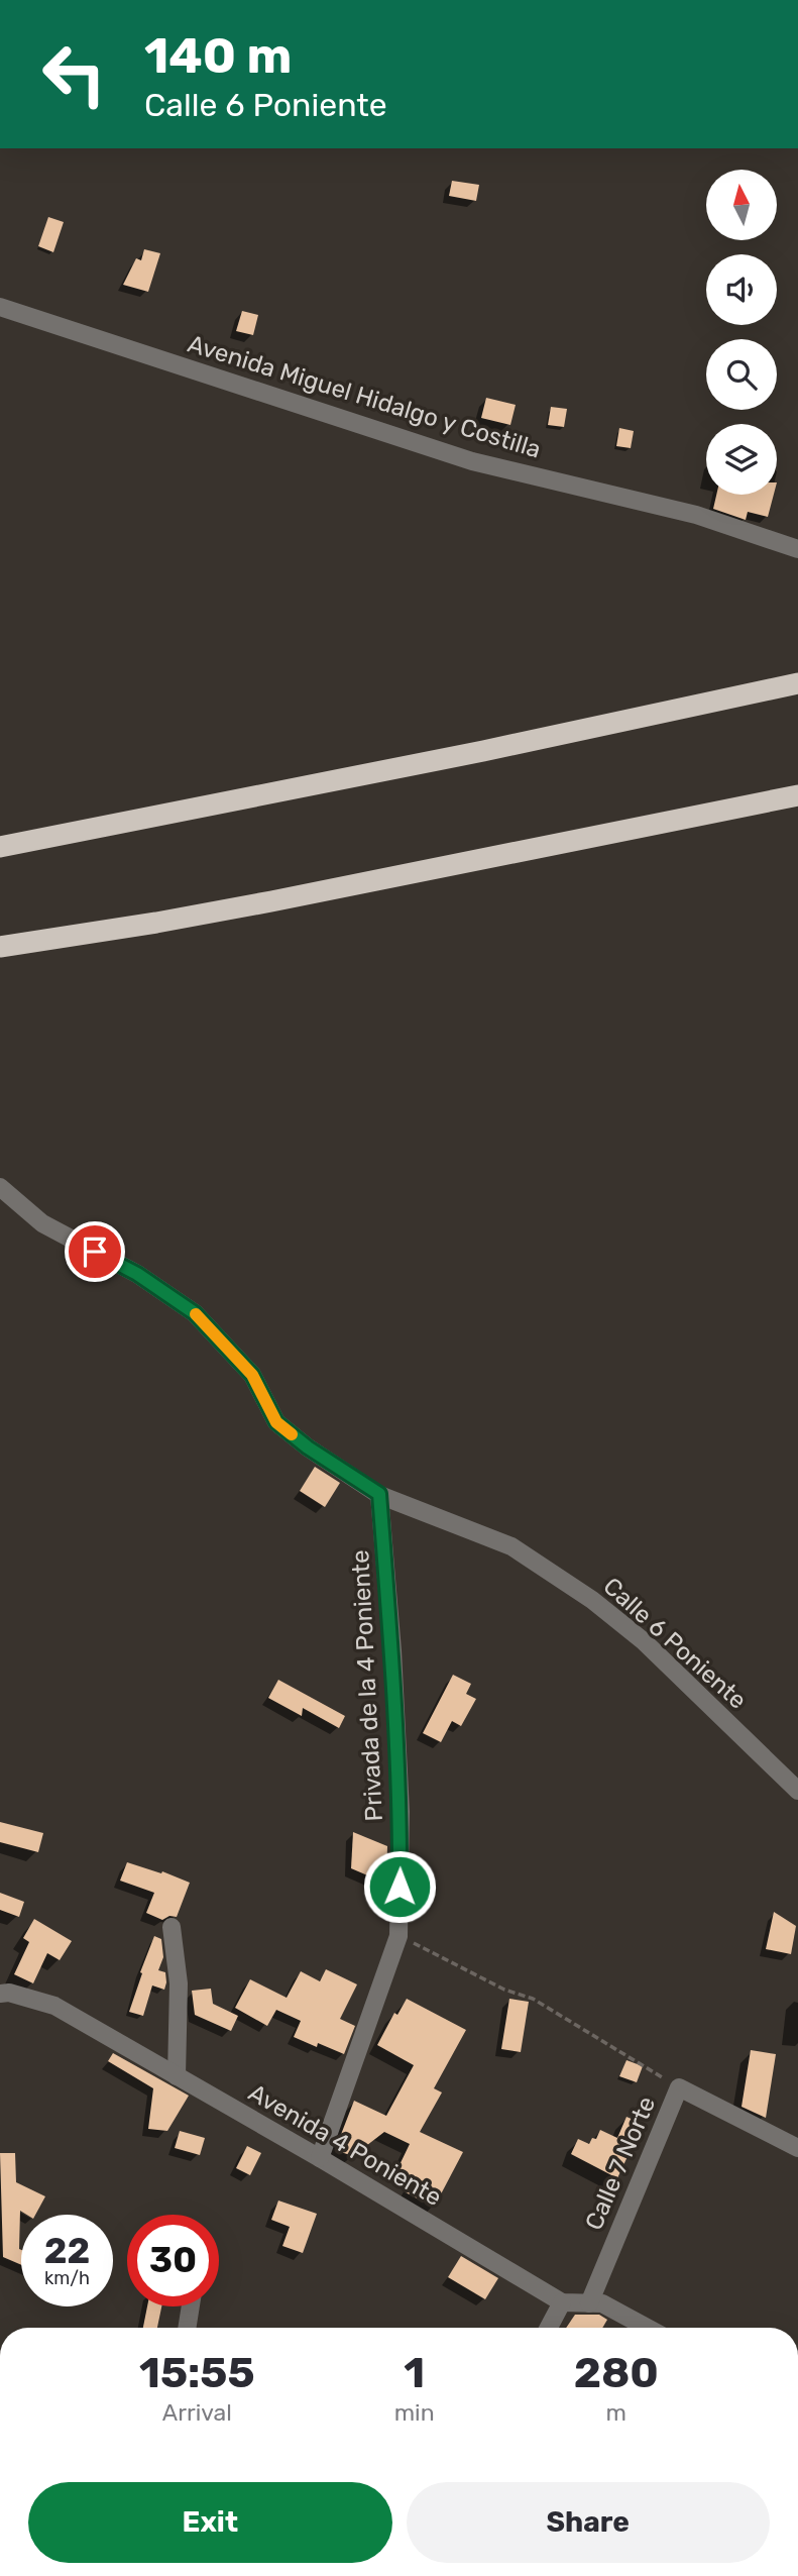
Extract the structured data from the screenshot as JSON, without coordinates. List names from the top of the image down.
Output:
{
  "streets": {
    "street": [
      "Avenida Miguel Hidalgo y Costilla",
      "Calle 6 Poniente",
      "Privada de la 4 Poniente",
      "Avenida 4 Poniente",
      "Calle 7 Norte"
    ]
  },
  "crossings": [
    ["Calle 6 Poniente", "Privada de la 4 Poniente"],
    ["Privada de la 4 Poniente", "Avenida 4 Poniente"],
    ["Avenida 4 Poniente", "Calle 7 Norte"]
  ],
  "north": "top",
  "page": {
    "turn": ["140 m", "Calle 6 Poniente"],
    "speed": "22 km/h",
    "limit": "30",
    "eta": [
      "15:55",
      "Arrival",
      "1",
      "min",
      "280",
      "m"
    ],
    "buttons": ["Exit", "Share"]
  }
}
